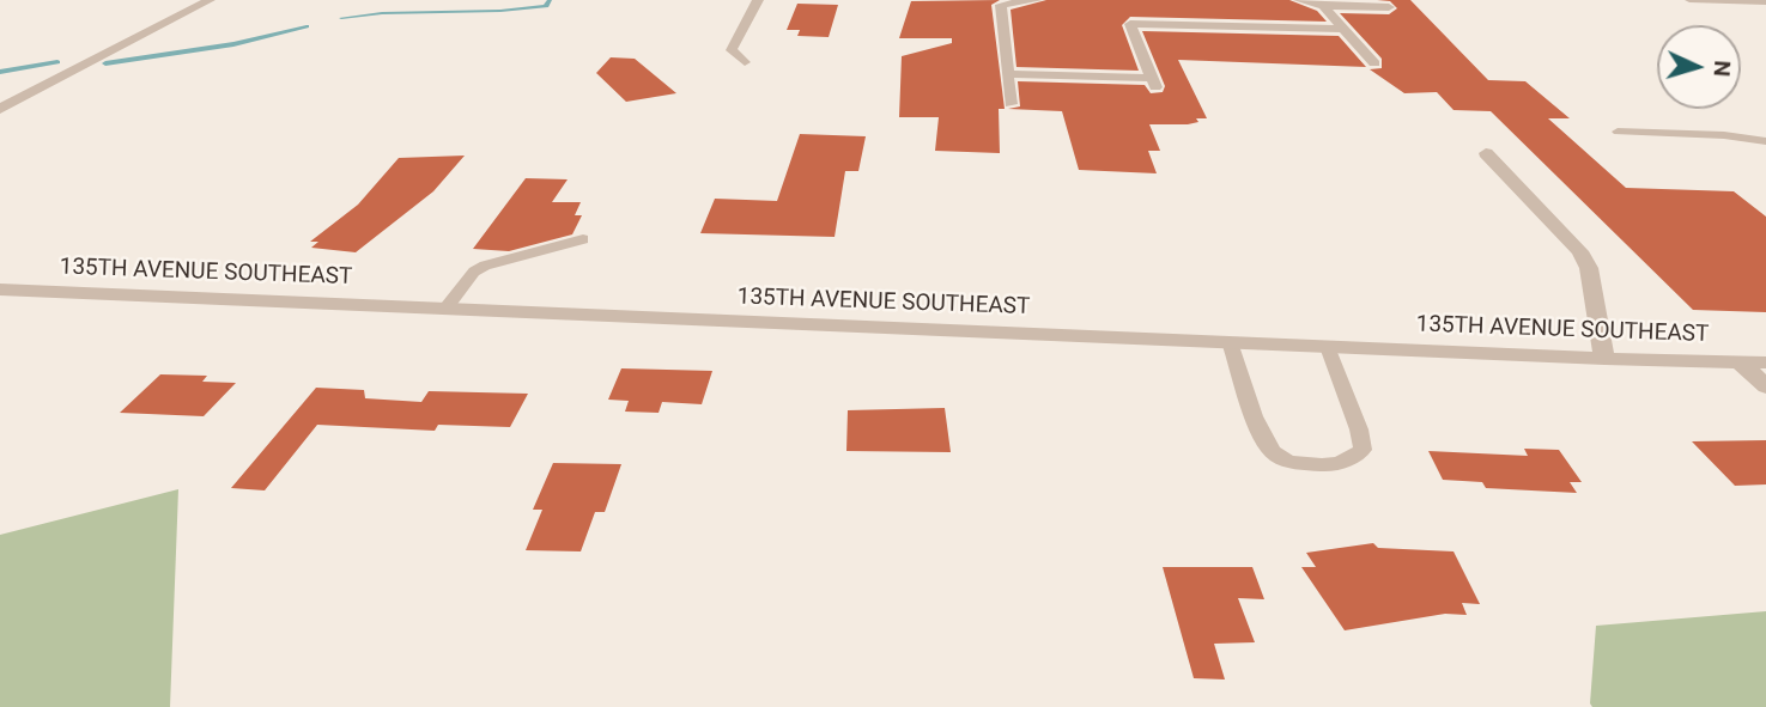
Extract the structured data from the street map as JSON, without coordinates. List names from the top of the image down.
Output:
{
  "streets": {
    "street": ["135TH AVENUE SOUTHEAST"]
  },
  "north": "right"
}
